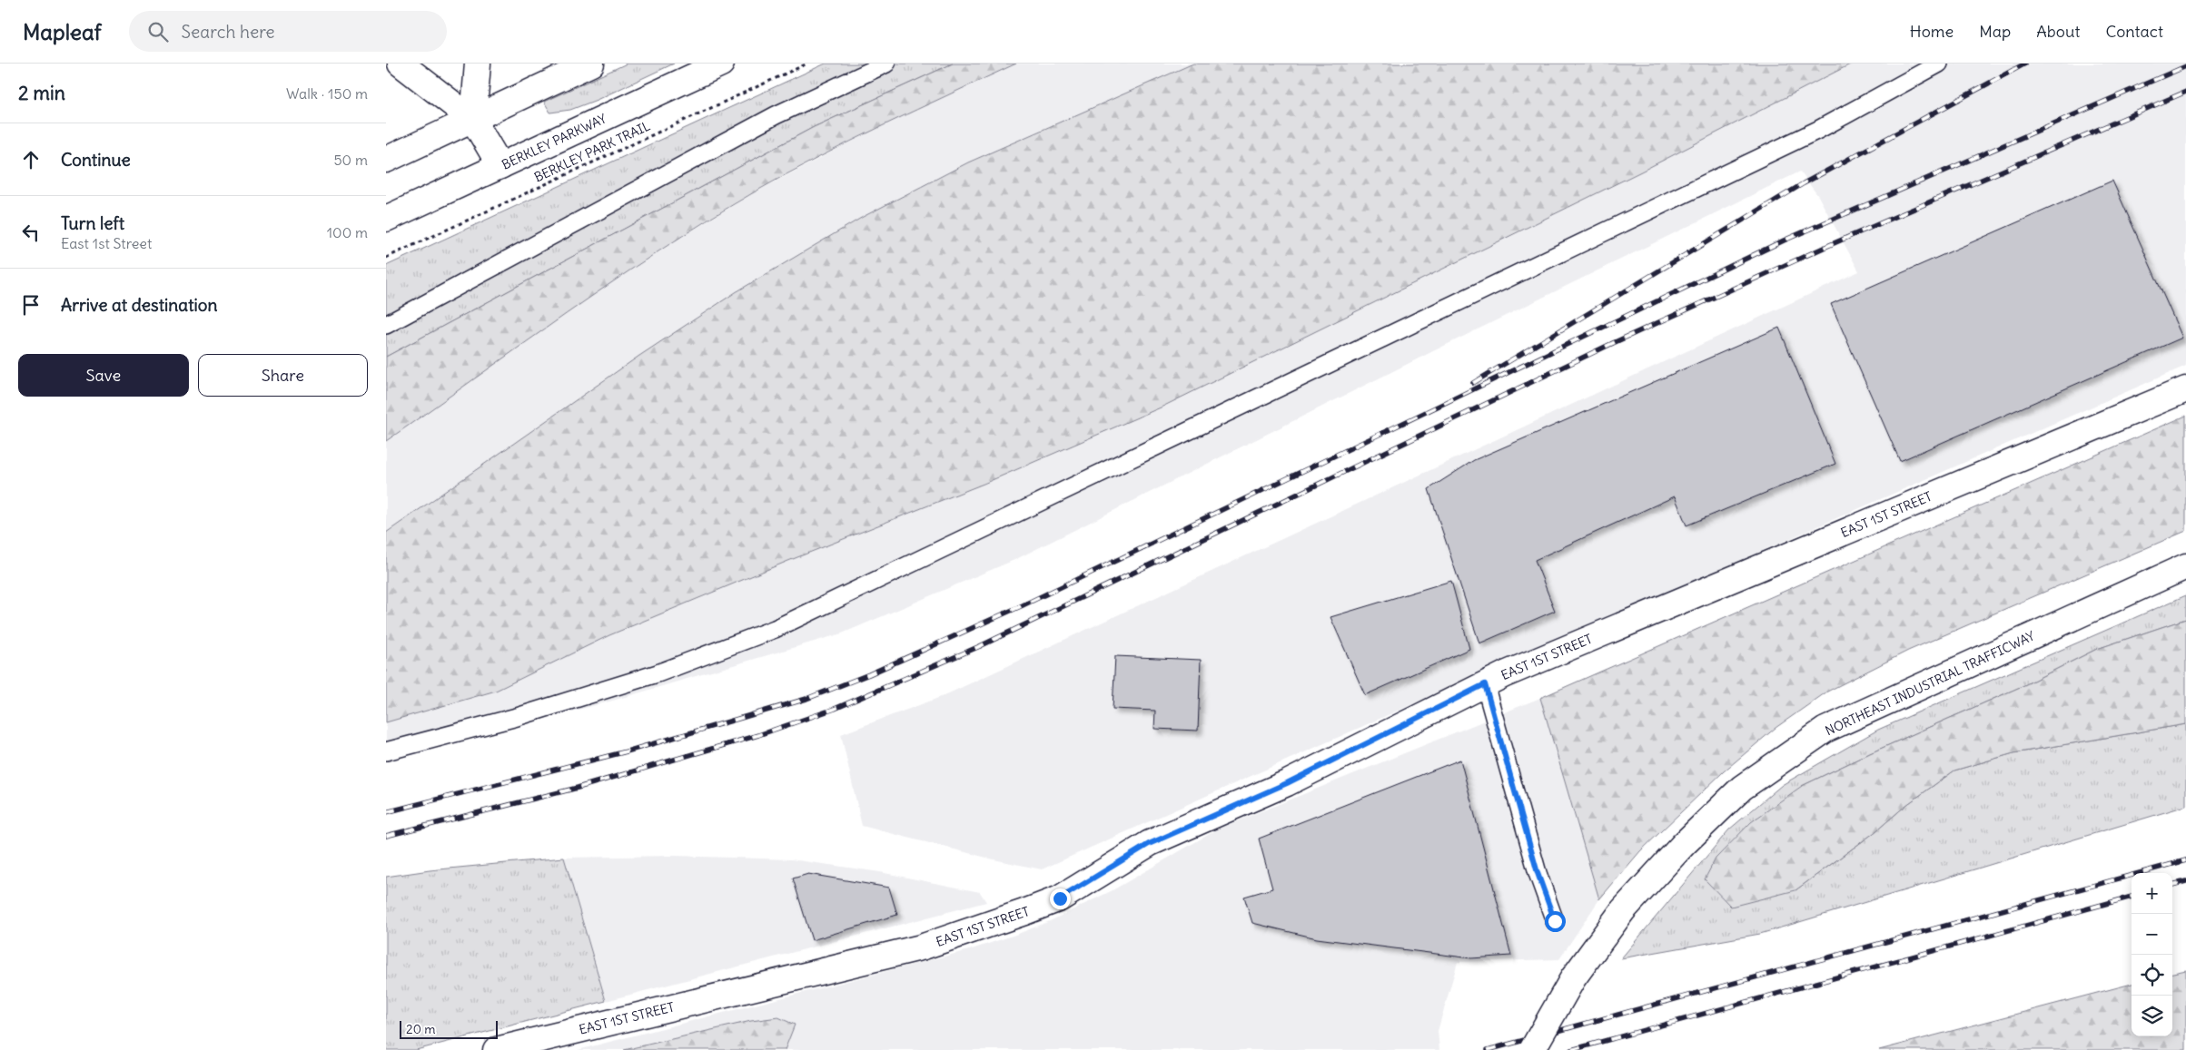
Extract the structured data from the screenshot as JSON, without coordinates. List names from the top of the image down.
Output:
{
  "streets": {
    "street": ["BERKLEY PARKWAY", "EAST 1ST STREET", "NORTHEAST INDUSTRIAL TRAFFICWAY"],
    "path": ["BERKLEY PARK TRAIL"]
  },
  "scale_bar": "20 m",
  "page": {
    "header": "Mapleaf",
    "search": "Search here",
    "nav": [
      "Home",
      "Map",
      "About",
      "Contact"
    ],
    "heading": ["2 min", "Walk · 150 m"],
    "list": [
      ["Continue", "50 m"],
      ["Turn left", "East 1st Street", "100 m"],
      "Arrive at destination"
    ],
    "buttons": ["Save", "Share"],
    "map_buttons": ["+", "−"],
    "scale": "20 m"
  }
}
